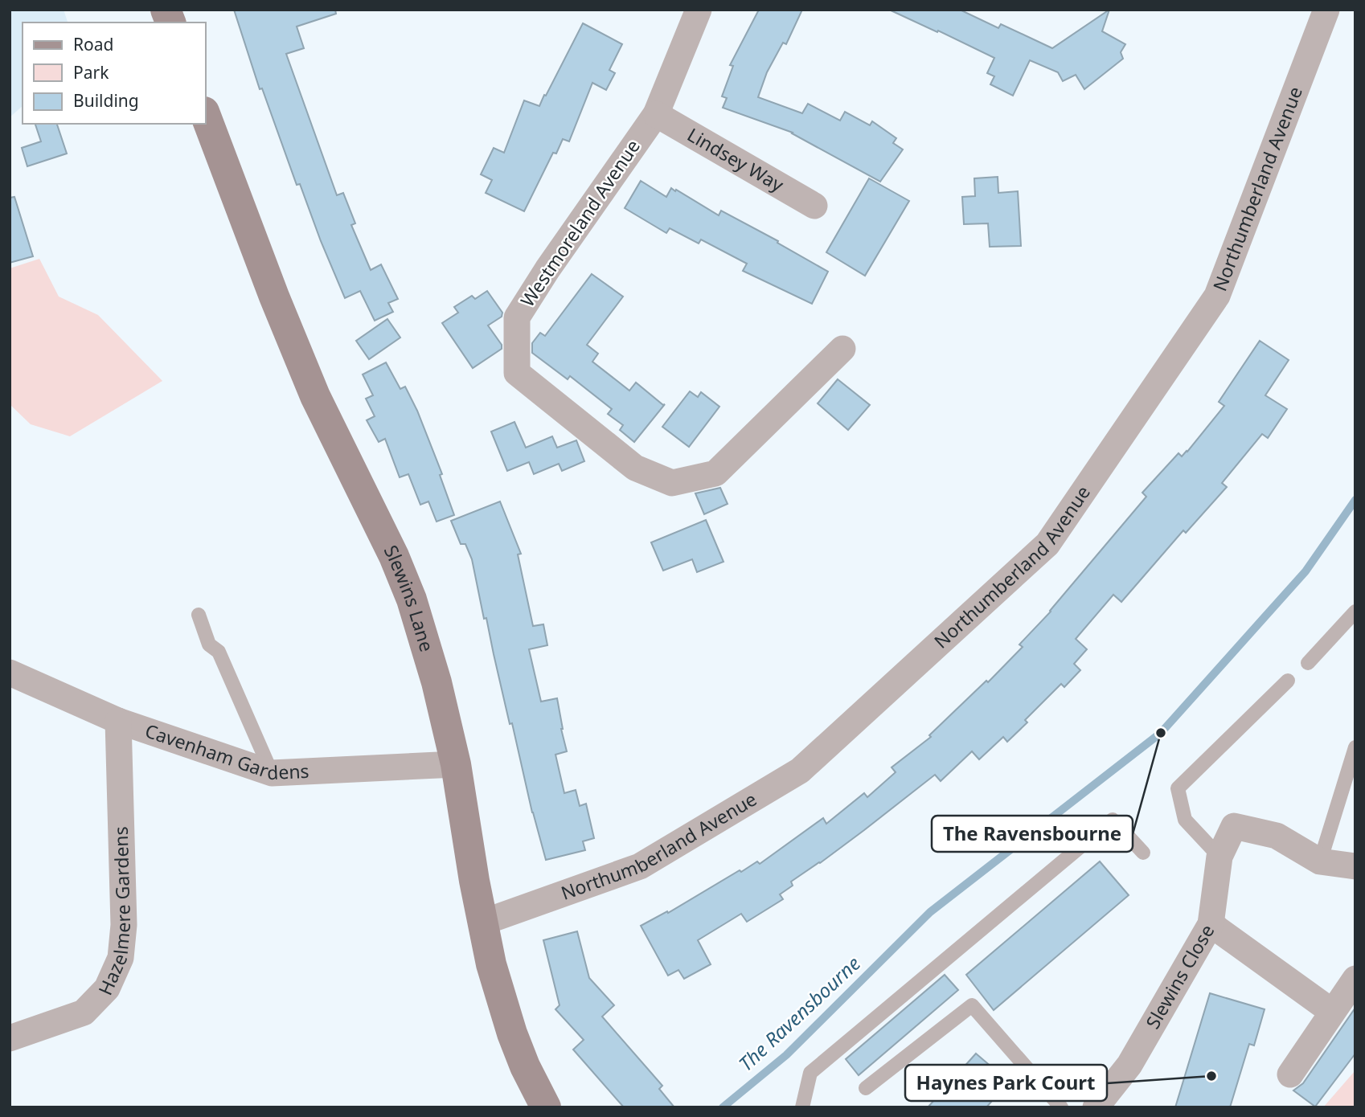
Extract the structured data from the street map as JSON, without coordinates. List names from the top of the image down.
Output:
{
  "streets": {
    "street": [
      "Lindsey Way",
      "Northumberland Avenue",
      "Westmoreland Avenue",
      "Slewins Lane",
      "Cavenham Gardens",
      "Hazelmere Gardens",
      "Slewins Close"
    ]
  },
  "crossings": [
    ["Lindsey Way", "Westmoreland Avenue"],
    ["Northumberland Avenue", "Slewins Lane"],
    ["Slewins Lane", "Cavenham Gardens"],
    ["Cavenham Gardens", "Hazelmere Gardens"]
  ],
  "water": ["The Ravensbourne"],
  "places": ["The Ravensbourne", "Haynes Park Court"],
  "legend": ["Road", "Park", "Building"]
}
